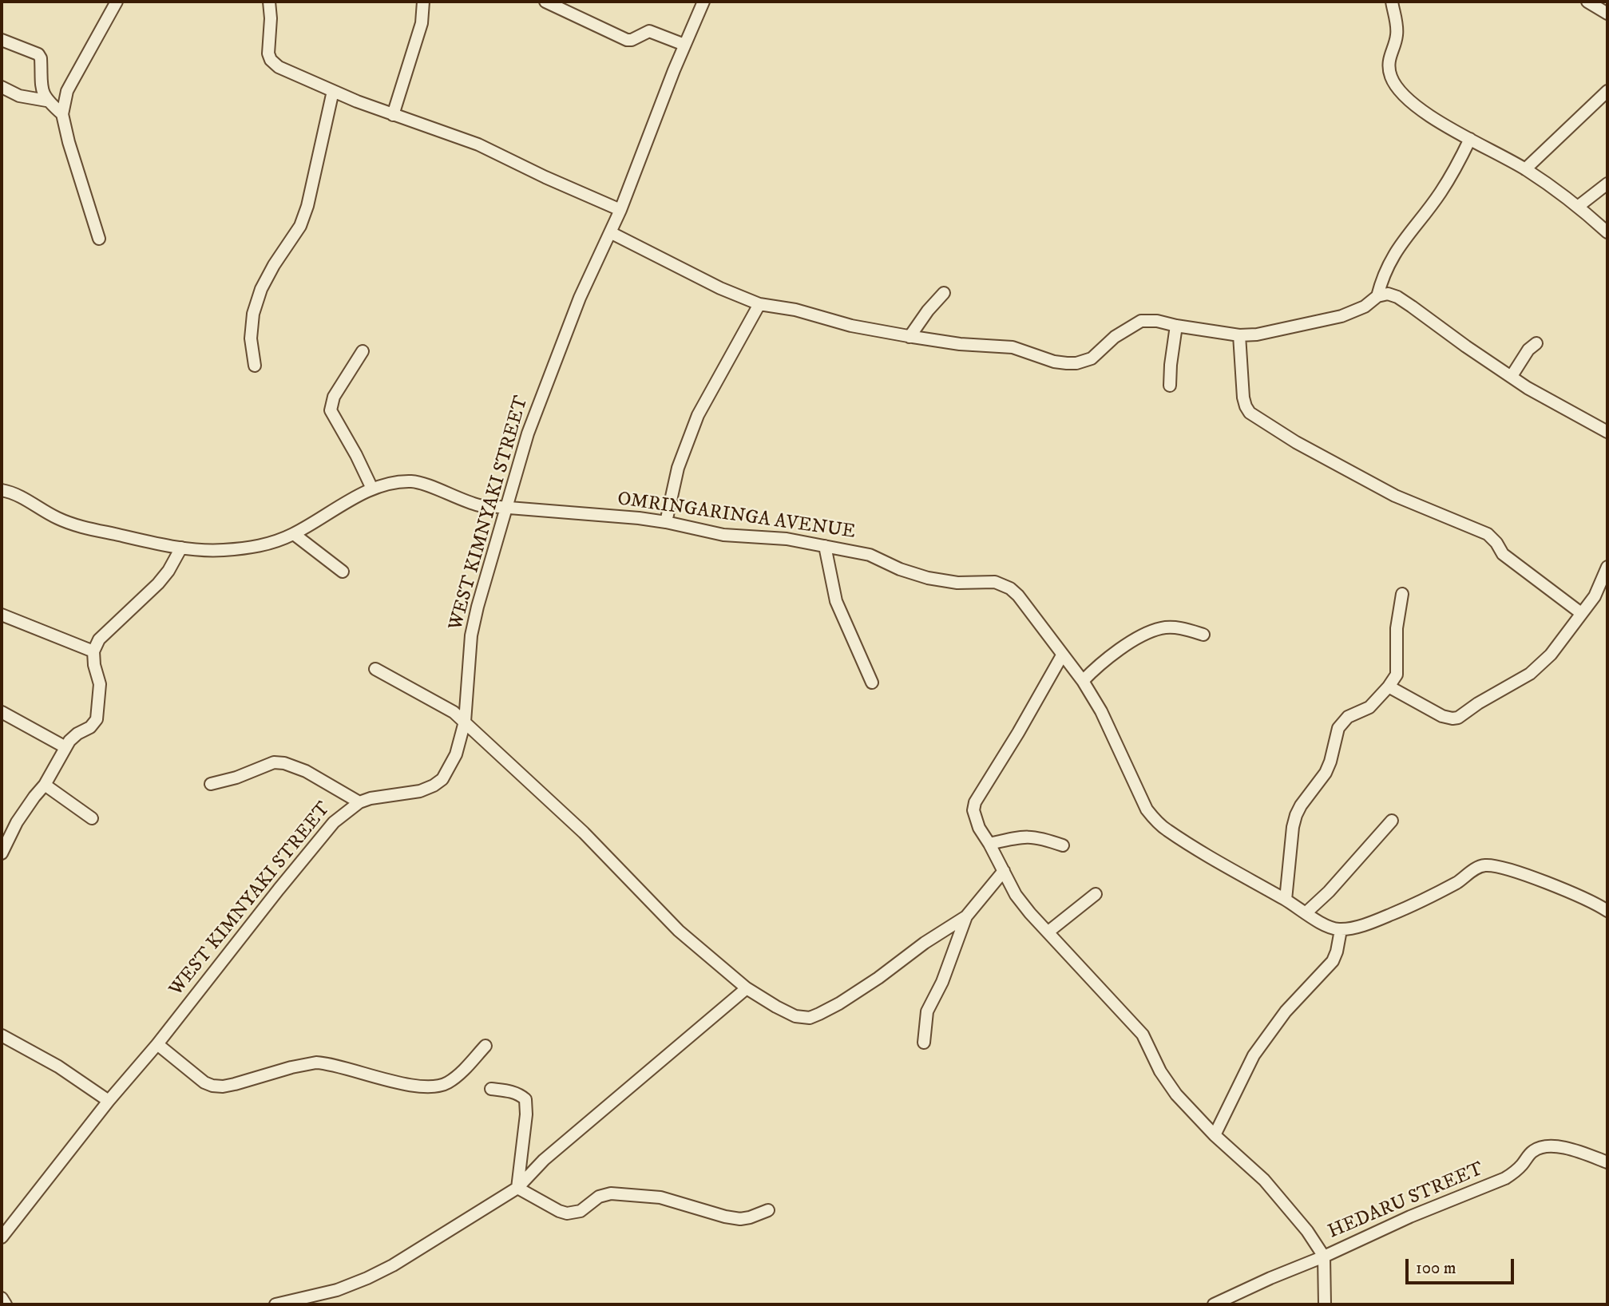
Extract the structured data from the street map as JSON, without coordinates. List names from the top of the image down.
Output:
{
  "streets": {
    "street": ["WEST KIMNYAKI STREET", "OMRINGARINGA AVENUE", "HEDARU STREET"]
  },
  "crossings": [
    ["WEST KIMNYAKI STREET", "OMRINGARINGA AVENUE"]
  ],
  "scale_bar": "100 m"
}
